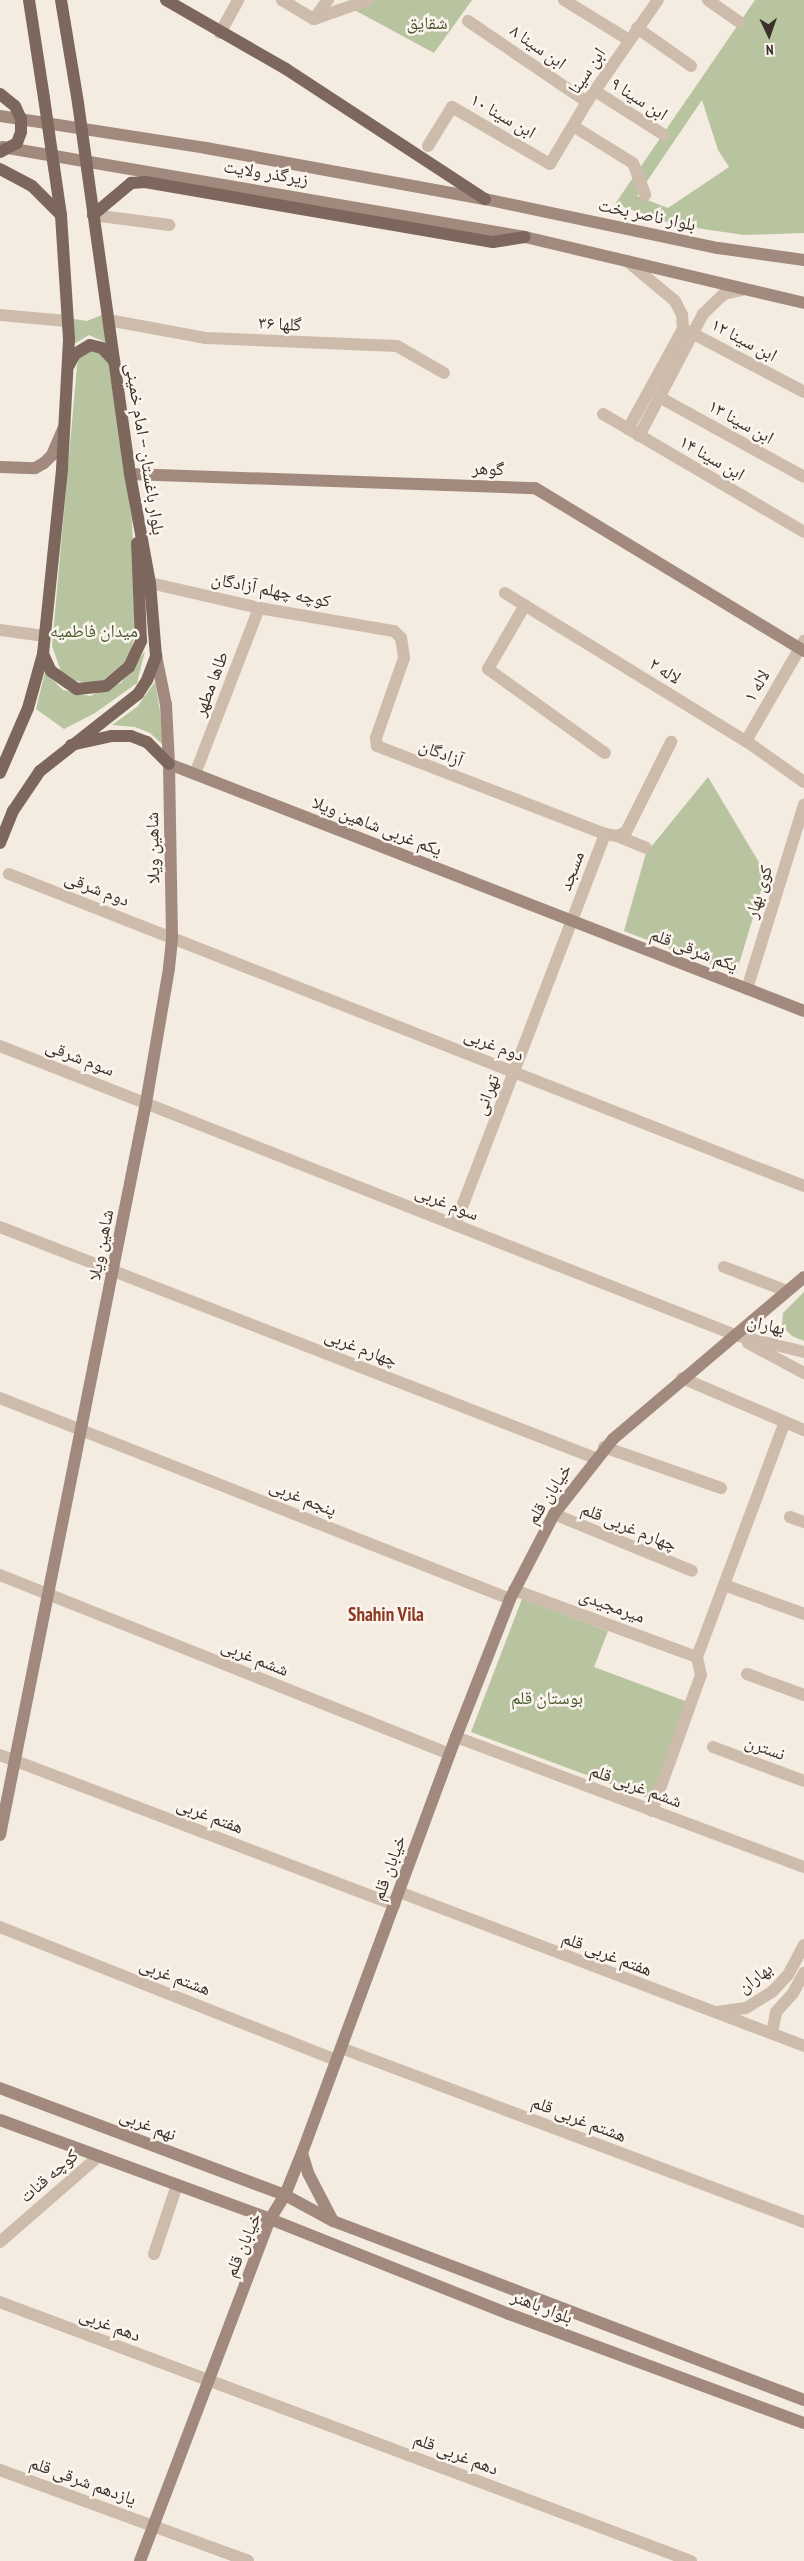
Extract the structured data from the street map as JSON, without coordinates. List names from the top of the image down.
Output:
{
  "streets": {
    "main road": ["بلوار باغستان -- امام خمینی"],
    "street": [
      "ابن سینا ۸",
      "ابن سینا",
      "ابن سینا ۹",
      "ابن سینا ۱۰",
      "زیرگذر ولایت",
      "بلوار ناصر بخت",
      "۳۶ گلها",
      "ابن سینا ۱۲",
      "ابن سینا ۱۳",
      "ابن سینا ۱۴",
      "گوهر",
      "کوچه چهلم آزادگان",
      "لاله ۲",
      "طاها مطهر",
      "لاله ۱",
      "آزادگان",
      "یکم غربی شاهین ویلا",
      "شاهین ویلا",
      "مسجد",
      "دوم شرقی",
      "کوی بهار",
      "یکم شرقی قلم",
      "دوم غربی",
      "سوم شرقی",
      "تهرانی",
      "سوم غربی",
      "بهاران",
      "چهارم غربی",
      "خیابان قلم",
      "پنجم غربی",
      "چهارم غربی قلم",
      "میرمجیدی",
      "ششم غربی",
      "نسترن",
      "ششم غربی قلم",
      "هفتم غربی",
      "هفتم غربی قلم",
      "هشتم غربی",
      "هشتم غربی قلم",
      "نهم غربی",
      "کوچه قنات",
      "بلوار باهنر",
      "دهم غربی",
      "دهم غربی قلم",
      "یازدهم شرقی قلم"
    ]
  },
  "crossings": [
    ["ابن سینا ۸", "ابن سینا"],
    ["ابن سینا", "ابن سینا ۹"],
    ["ابن سینا", "ابن سینا ۱۰"],
    ["زیرگذر ولایت", "بلوار ناصر بخت"],
    ["۳۶ گلها", "بلوار باغستان -- امام خمینی"],
    ["بلوار باغستان -- امام خمینی", "گوهر"],
    ["بلوار باغستان -- امام خمینی", "کوچه چهلم آزادگان"],
    ["بلوار باغستان -- امام خمینی", "شاهین ویلا"],
    ["گوهر", "لاله ۱"],
    ["کوچه چهلم آزادگان", "طاها مطهر"],
    ["کوچه چهلم آزادگان", "آزادگان"],
    ["لاله ۲", "لاله ۱"],
    ["طاها مطهر", "یکم غربی شاهین ویلا"],
    ["آزادگان", "مسجد"],
    ["یکم غربی شاهین ویلا", "شاهین ویلا"],
    ["یکم غربی شاهین ویلا", "مسجد"],
    ["یکم غربی شاهین ویلا", "یکم شرقی قلم"],
    ["یکم غربی شاهین ویلا", "تهرانی"],
    ["شاهین ویلا", "دوم شرقی"],
    ["شاهین ویلا", "دوم غربی"],
    ["شاهین ویلا", "سوم شرقی"],
    ["شاهین ویلا", "سوم غربی"],
    ["شاهین ویلا", "چهارم غربی"],
    ["شاهین ویلا", "پنجم غربی"],
    ["شاهین ویلا", "ششم غربی"],
    ["شاهین ویلا", "هفتم غربی"],
    ["مسجد", "یکم شرقی قلم"],
    ["مسجد", "تهرانی"],
    ["دوم شرقی", "دوم غربی"],
    ["کوی بهار", "یکم شرقی قلم"],
    ["یکم شرقی قلم", "تهرانی"],
    ["دوم غربی", "تهرانی"],
    ["سوم شرقی", "سوم غربی"],
    ["تهرانی", "سوم غربی"],
    ["سوم غربی", "بهاران"],
    ["سوم غربی", "خیابان قلم"],
    ["بهاران", "خیابان قلم"],
    ["بهاران", "هفتم غربی قلم"],
    ["چهارم غربی", "خیابان قلم"],
    ["خیابان قلم", "پنجم غربی"],
    ["خیابان قلم", "چهارم غربی قلم"],
    ["خیابان قلم", "میرمجیدی"],
    ["خیابان قلم", "ششم غربی"],
    ["خیابان قلم", "ششم غربی قلم"],
    ["خیابان قلم", "هفتم غربی"],
    ["خیابان قلم", "هفتم غربی قلم"],
    ["خیابان قلم", "هشتم غربی"],
    ["خیابان قلم", "هشتم غربی قلم"],
    ["خیابان قلم", "نهم غربی"],
    ["خیابان قلم", "بلوار باهنر"],
    ["خیابان قلم", "دهم غربی"],
    ["خیابان قلم", "دهم غربی قلم"],
    ["خیابان قلم", "یازدهم شرقی قلم"],
    ["پنجم غربی", "میرمجیدی"],
    ["هشتم غربی", "هشتم غربی قلم"],
    ["نهم غربی", "بلوار باهنر"],
    ["دهم غربی", "دهم غربی قلم"]
  ],
  "districts": ["Shahin Vila"],
  "parks": ["شقایق", "میدان فاطمیه", "بوستان قلم"],
  "north": "bottom"
}
